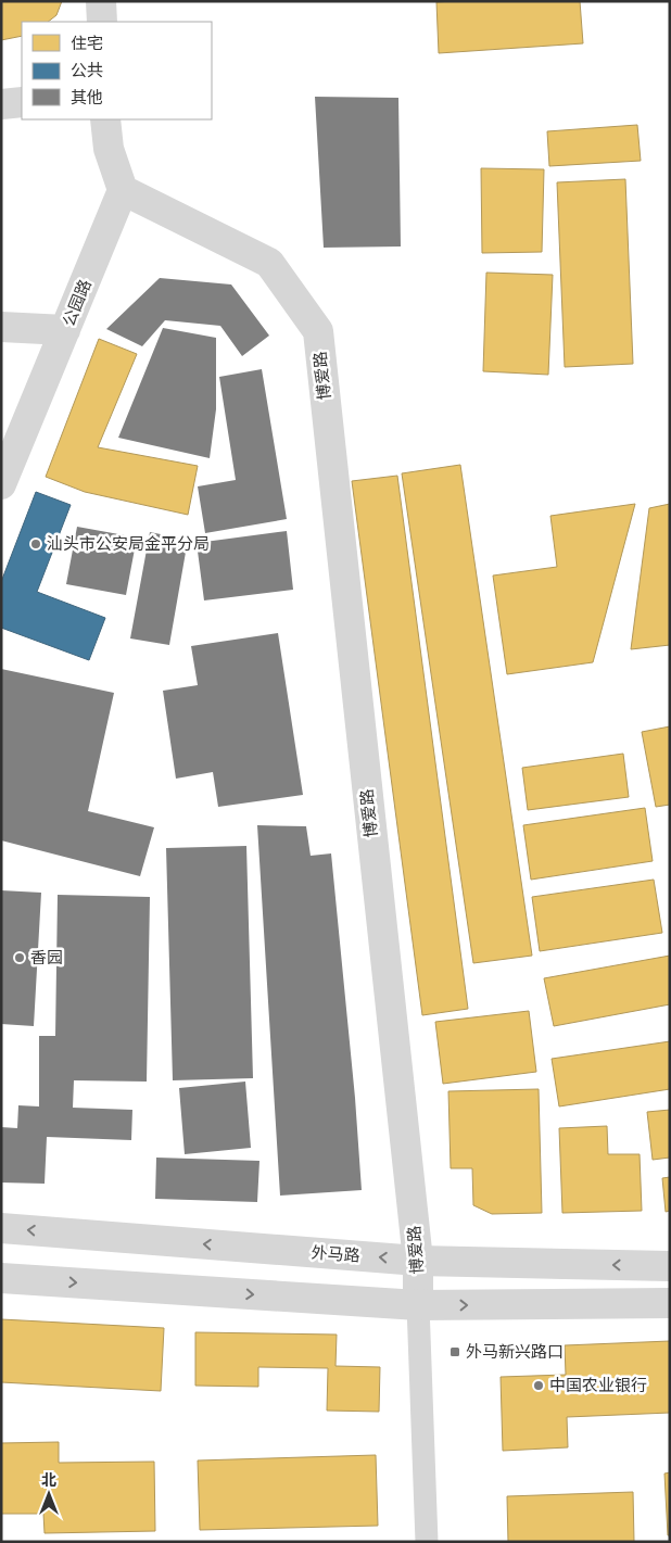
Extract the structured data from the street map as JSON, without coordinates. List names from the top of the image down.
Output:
{
  "streets": {
    "street": ["公园路", "博爱路", "外马路"]
  },
  "crossings": [
    ["公园路", "博爱路"],
    ["博爱路", "外马路"]
  ],
  "places": {
    "other": ["汕头市公安局金平分局", "香园", "中国农业银行"],
    "transit": ["外马新兴路口"]
  },
  "legend": ["住宅", "公共", "其他"],
  "north": "top"
}
